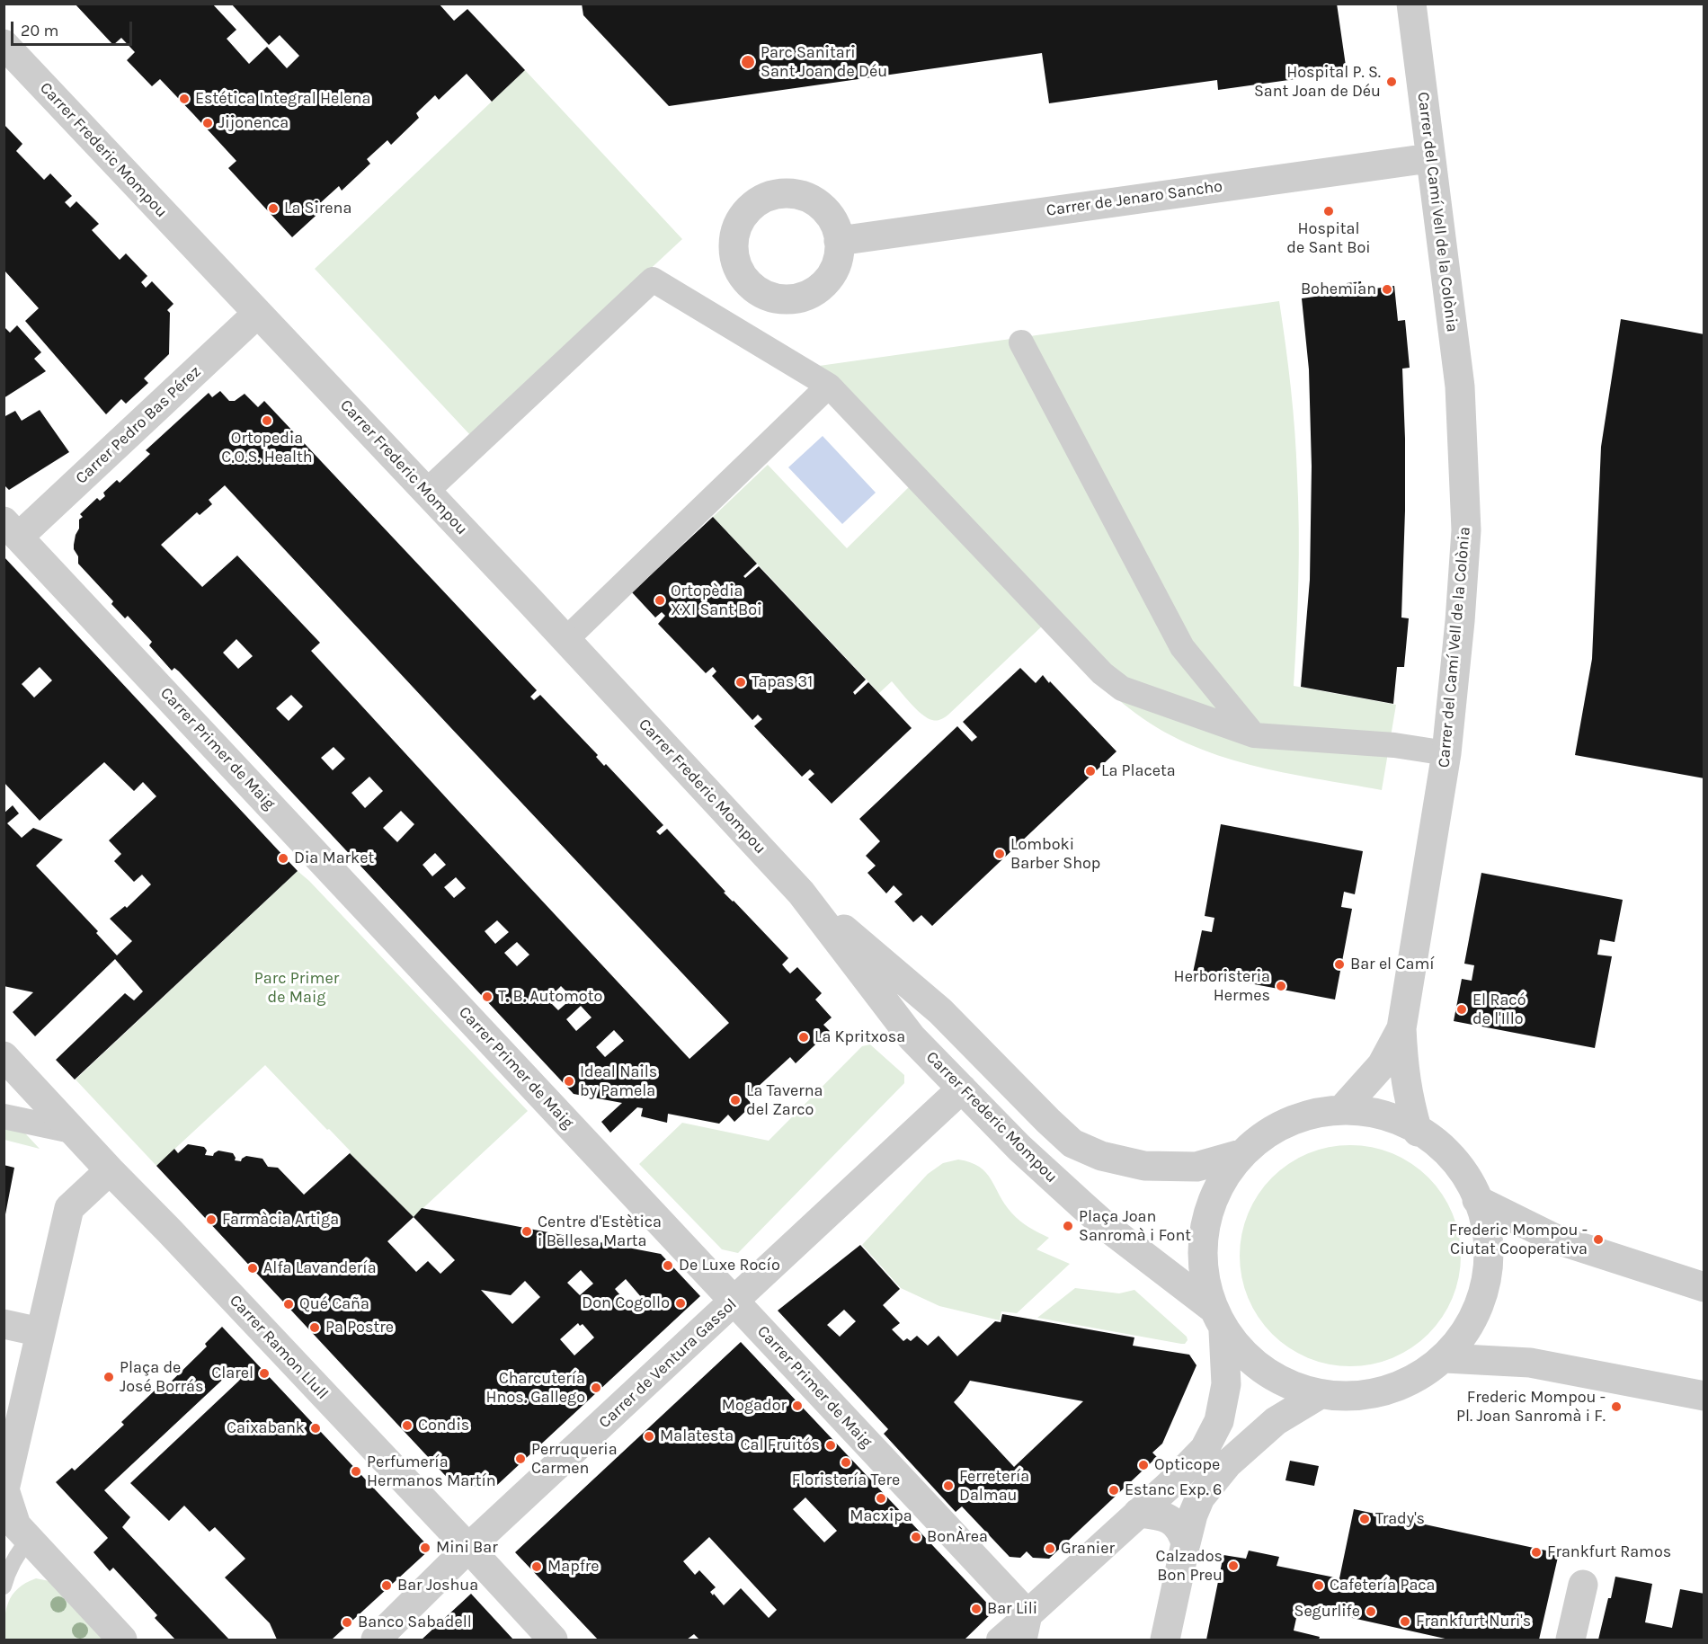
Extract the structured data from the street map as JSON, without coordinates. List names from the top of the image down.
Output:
{
  "streets": {
    "street": [
      "Carrer Frederic Mompou",
      "Carrer de Jenaro Sancho",
      "Carrer del Camí Vell de la Colònia",
      "Carrer Pedro Bas Pérez",
      "Carrer Primer de Maig",
      "Carrer Ramon Llull",
      "Carrer de Ventura Gassol"
    ]
  },
  "crossings": [
    ["Carrer Frederic Mompou", "Carrer Pedro Bas Pérez"],
    ["Carrer Frederic Mompou", "Carrer de Ventura Gassol"],
    ["Carrer de Jenaro Sancho", "Carrer del Camí Vell de la Colònia"],
    ["Carrer Pedro Bas Pérez", "Carrer Primer de Maig"],
    ["Carrer Primer de Maig", "Carrer de Ventura Gassol"],
    ["Carrer Ramon Llull", "Carrer de Ventura Gassol"]
  ],
  "parks": ["Parc Primer de Maig"],
  "places": [
    "Parc Sanitari Sant Joan de Déu",
    "Hospital P. S. Sant Joan de Déu",
    "Estética Integral Helena",
    "Jijonenca",
    "La Sirena",
    "Hospital de Sant Boi",
    "Bohemian",
    "Ortopedia C.O.S. Health",
    "Ortopèdia XXI Sant Boi",
    "Tapas 31",
    "La Placeta",
    "Lomboki Barber Shop",
    "Dia Market",
    "Bar el Camí",
    "Herboristeria Hermes",
    "T. B. Automoto",
    "El Racó de l'Illo",
    "La Kpritxosa",
    "Ideal Nails by Pamela",
    "La Taverna del Zarco",
    "Farmàcia Artiga",
    "Plaça Joan Sanromà i Font",
    "Centre d'Estètica i Bellesa Marta",
    "Frederic Mompou - Ciutat Cooperativa",
    "De Luxe Rocío",
    "Alfa Lavandería",
    "Don Cogollo",
    "Qué Caña",
    "Pa Postre",
    "Clarel",
    "Plaça de José Borrás",
    "Charcutería Hnos. Gallego",
    "Mogador",
    "Frederic Mompou - Pl. Joan Sanromà i F.",
    "Condis",
    "Caixabank",
    "Malatesta",
    "Cal Fruitós",
    "Perruqueria Carmen",
    "Floristería Tere",
    "Opticope",
    "Perfumería Hermanos Martín",
    "Ferretería Dalmau",
    "Estanc Exp. 6",
    "Macxipa",
    "Trady's",
    "BonÀrea",
    "Mini Bar",
    "Granier",
    "Frankfurt Ramos",
    "Calzados Bon Preu",
    "Mapfre",
    "Bar Joshua",
    "Cafetería Paca",
    "Bar Lili",
    "Segurlife",
    "Frankfurt Nuri's",
    "Banco Sabadell"
  ],
  "scale_bar": "20 m"
}
